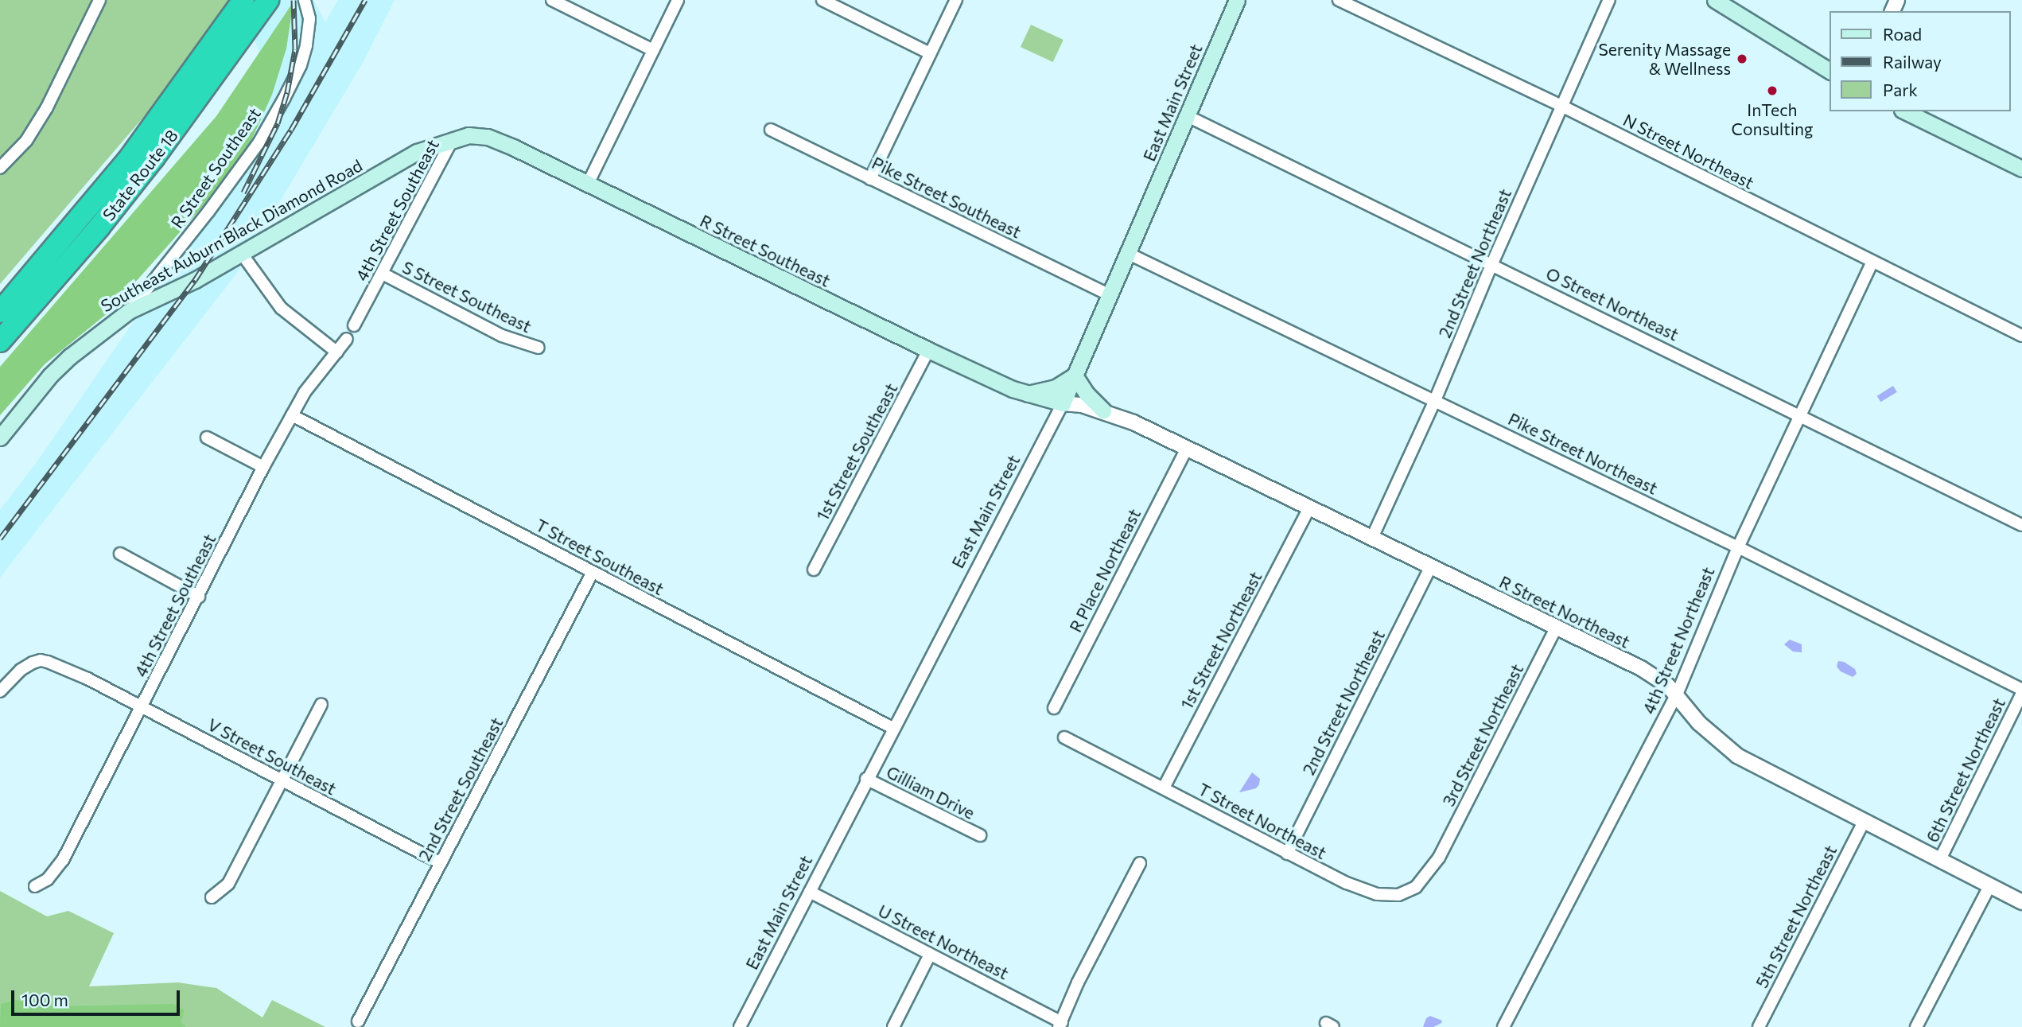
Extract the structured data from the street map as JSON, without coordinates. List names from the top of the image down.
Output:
{
  "streets": {
    "highway": ["State Route 18"],
    "main road": ["East Main Street", "R Street Southeast", "Southeast Auburn Black Diamond Road"],
    "street": [
      "N Street Northeast",
      "Pike Street Southeast",
      "4th Street Southeast",
      "2nd Street Northeast",
      "S Street Southeast",
      "O Street Northeast",
      "1st Street Southeast",
      "Pike Street Northeast",
      "T Street Southeast",
      "R Place Northeast",
      "R Street Northeast",
      "1st Street Northeast",
      "4th Street Northeast",
      "3rd Street Northeast",
      "V Street Southeast",
      "6th Street Northeast",
      "2nd Street Southeast",
      "Gilliam Drive",
      "T Street Northeast",
      "5th Street Northeast",
      "U Street Northeast"
    ]
  },
  "crossings": [
    ["East Main Street", "R Street Southeast"],
    ["East Main Street", "Pike Street Southeast"],
    ["East Main Street", "O Street Northeast"],
    ["East Main Street", "Pike Street Northeast"],
    ["East Main Street", "T Street Southeast"],
    ["East Main Street", "R Street Northeast"],
    ["East Main Street", "Gilliam Drive"],
    ["East Main Street", "U Street Northeast"],
    ["N Street Northeast", "2nd Street Northeast"],
    ["N Street Northeast", "4th Street Northeast"],
    ["R Street Southeast", "4th Street Southeast"],
    ["R Street Southeast", "Southeast Auburn Black Diamond Road"],
    ["R Street Southeast", "1st Street Southeast"],
    ["R Street Southeast", "R Street Northeast"],
    ["4th Street Southeast", "Southeast Auburn Black Diamond Road"],
    ["4th Street Southeast", "S Street Southeast"],
    ["4th Street Southeast", "T Street Southeast"],
    ["4th Street Southeast", "V Street Southeast"],
    ["2nd Street Northeast", "O Street Northeast"],
    ["2nd Street Northeast", "Pike Street Northeast"],
    ["2nd Street Northeast", "R Street Northeast"],
    ["2nd Street Northeast", "T Street Northeast"],
    ["O Street Northeast", "4th Street Northeast"],
    ["Pike Street Northeast", "4th Street Northeast"],
    ["Pike Street Northeast", "6th Street Northeast"],
    ["T Street Southeast", "2nd Street Southeast"],
    ["R Place Northeast", "R Street Northeast"],
    ["R Street Northeast", "1st Street Northeast"],
    ["R Street Northeast", "4th Street Northeast"],
    ["R Street Northeast", "3rd Street Northeast"],
    ["R Street Northeast", "6th Street Northeast"],
    ["R Street Northeast", "5th Street Northeast"],
    ["1st Street Northeast", "T Street Northeast"],
    ["3rd Street Northeast", "T Street Northeast"],
    ["V Street Southeast", "2nd Street Southeast"]
  ],
  "places": ["Serenity Massage & Wellness", "InTech Consulting"],
  "legend": ["Road", "Railway", "Park"],
  "scale_bar": "100 m"
}
